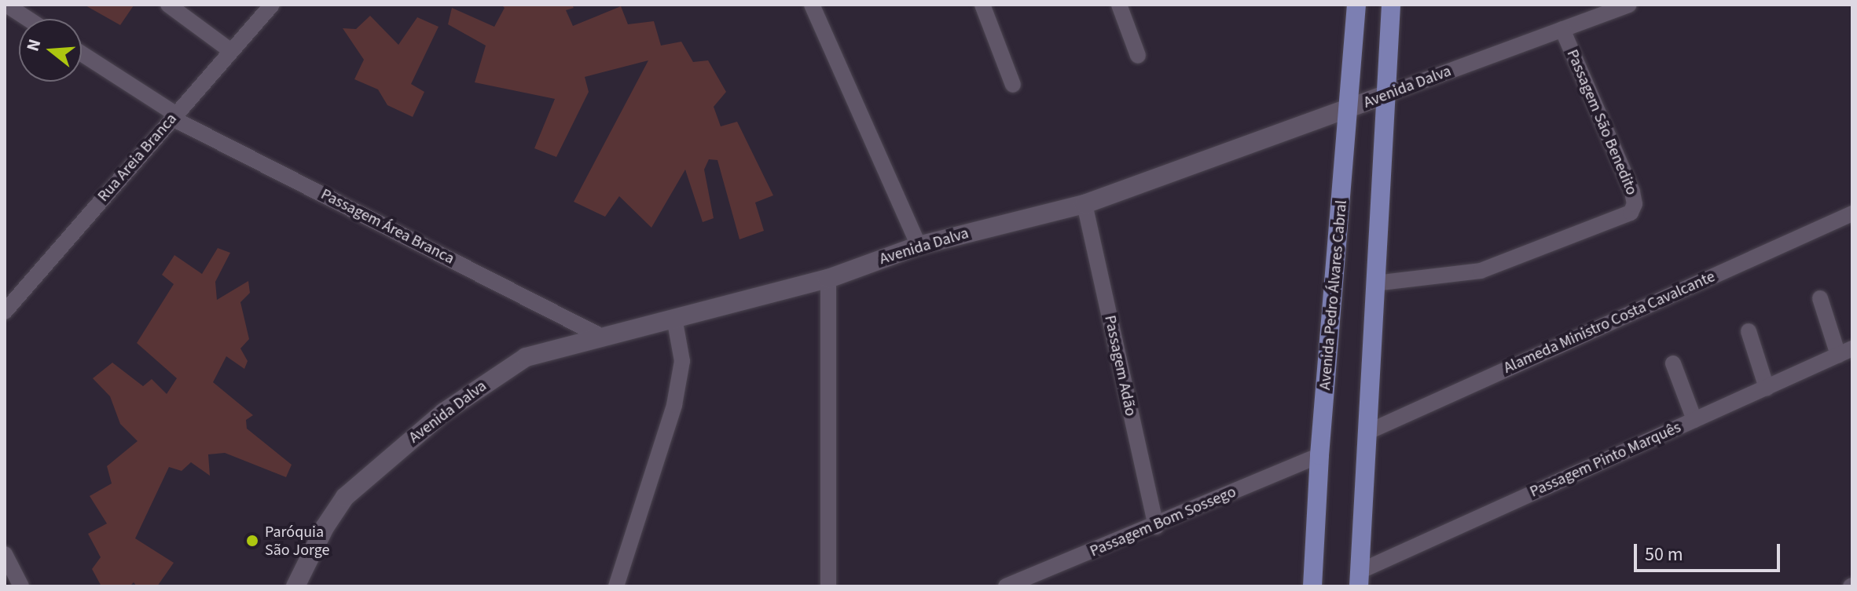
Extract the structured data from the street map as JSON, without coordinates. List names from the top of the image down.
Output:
{
  "streets": {
    "main road": ["Avenida Pedro Álvares Cabral"],
    "street": [
      "Avenida Dalva",
      "Passagem São Benedito",
      "Rua Areia Branca",
      "Passagem Área Branca",
      "Alameda Ministro Costa Cavalcante",
      "Passagem Adão",
      "Passagem Pinto Marquês",
      "Passagem Bom Sossego"
    ]
  },
  "crossings": [
    ["Avenida Dalva", "Passagem São Benedito"],
    ["Avenida Dalva", "Passagem Área Branca"],
    ["Avenida Dalva", "Avenida Pedro Álvares Cabral"],
    ["Avenida Dalva", "Passagem Adão"],
    ["Rua Areia Branca", "Passagem Área Branca"],
    ["Avenida Pedro Álvares Cabral", "Passagem Bom Sossego"],
    ["Passagem Adão", "Passagem Bom Sossego"]
  ],
  "places": ["Paróquia São Jorge"],
  "scale_bar": "50 m",
  "north": "left"
}
